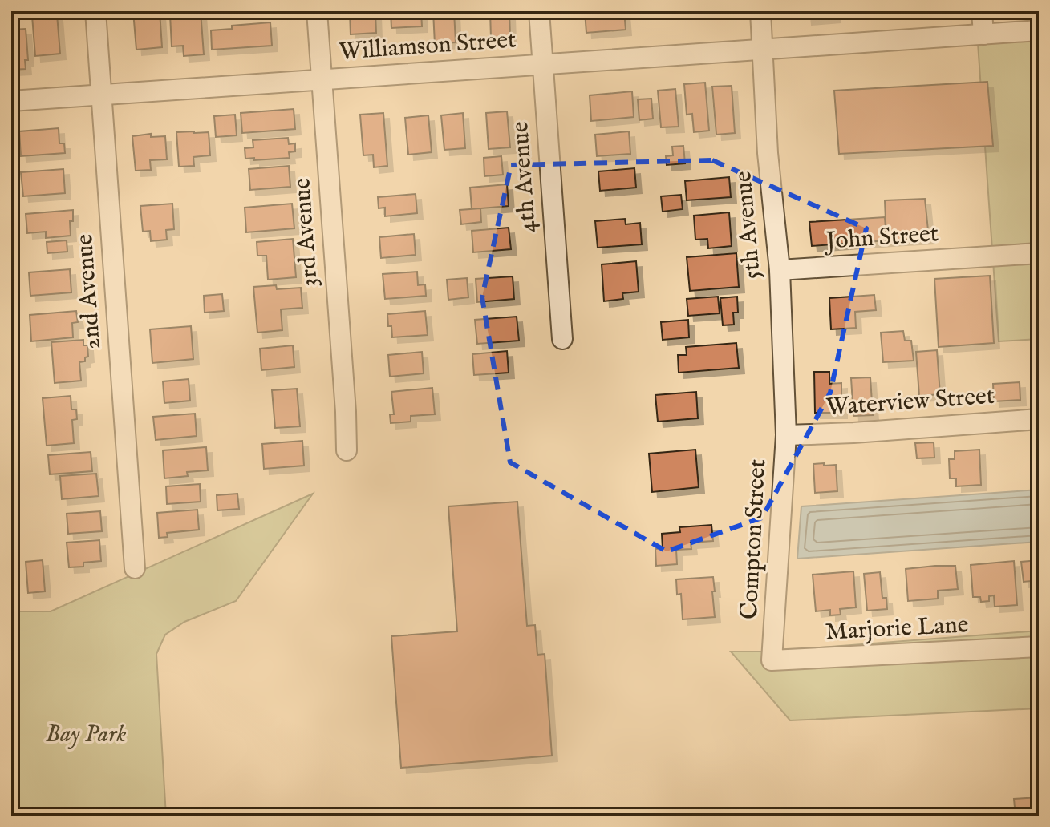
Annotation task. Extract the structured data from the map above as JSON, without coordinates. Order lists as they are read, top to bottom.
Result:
{
  "streets": {
    "street": [
      "Williamson Street",
      "4th Avenue",
      "5th Avenue",
      "3rd Avenue",
      "John Street",
      "2nd Avenue",
      "Waterview Street",
      "Compton Street",
      "Marjorie Lane"
    ]
  },
  "crossings": [
    ["Williamson Street", "4th Avenue"],
    ["Williamson Street", "5th Avenue"],
    ["Williamson Street", "3rd Avenue"],
    ["Williamson Street", "2nd Avenue"],
    ["5th Avenue", "John Street"],
    ["5th Avenue", "Waterview Street"],
    ["5th Avenue", "Compton Street"],
    ["Waterview Street", "Compton Street"],
    ["Compton Street", "Marjorie Lane"]
  ],
  "parks": ["Bay Park"]
}
